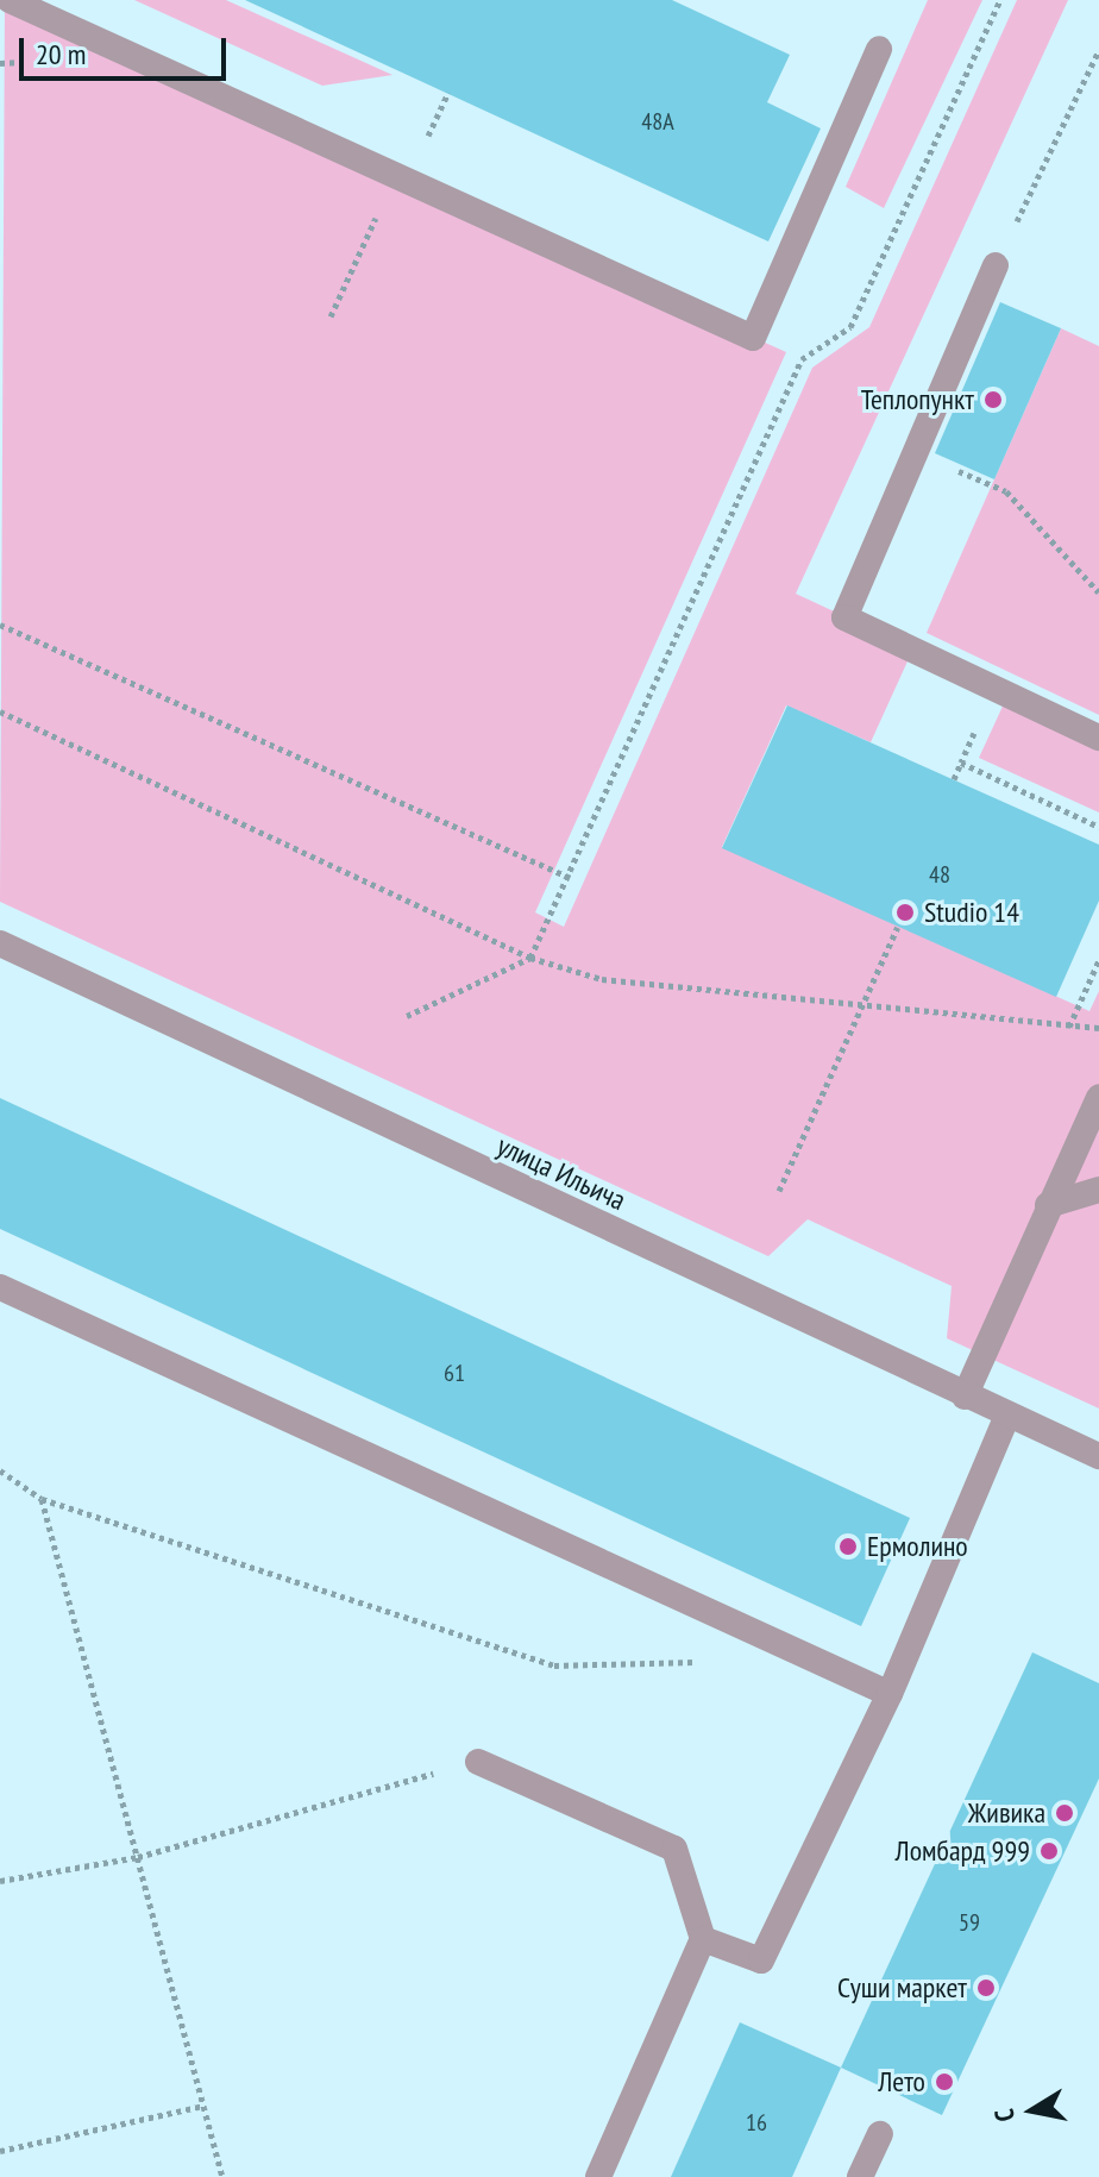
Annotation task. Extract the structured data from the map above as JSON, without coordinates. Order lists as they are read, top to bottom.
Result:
{
  "streets": {
    "street": ["улица Ильича"]
  },
  "places": [
    "Теплопункт",
    "Studio 14",
    "Ермолино",
    "Живика",
    "Ломбард 999",
    "Суши маркет",
    "Лето"
  ],
  "house_numbers": [
    "48А",
    "48",
    "61",
    "59",
    "16"
  ],
  "scale_bar": "20 m",
  "north": "left"
}
